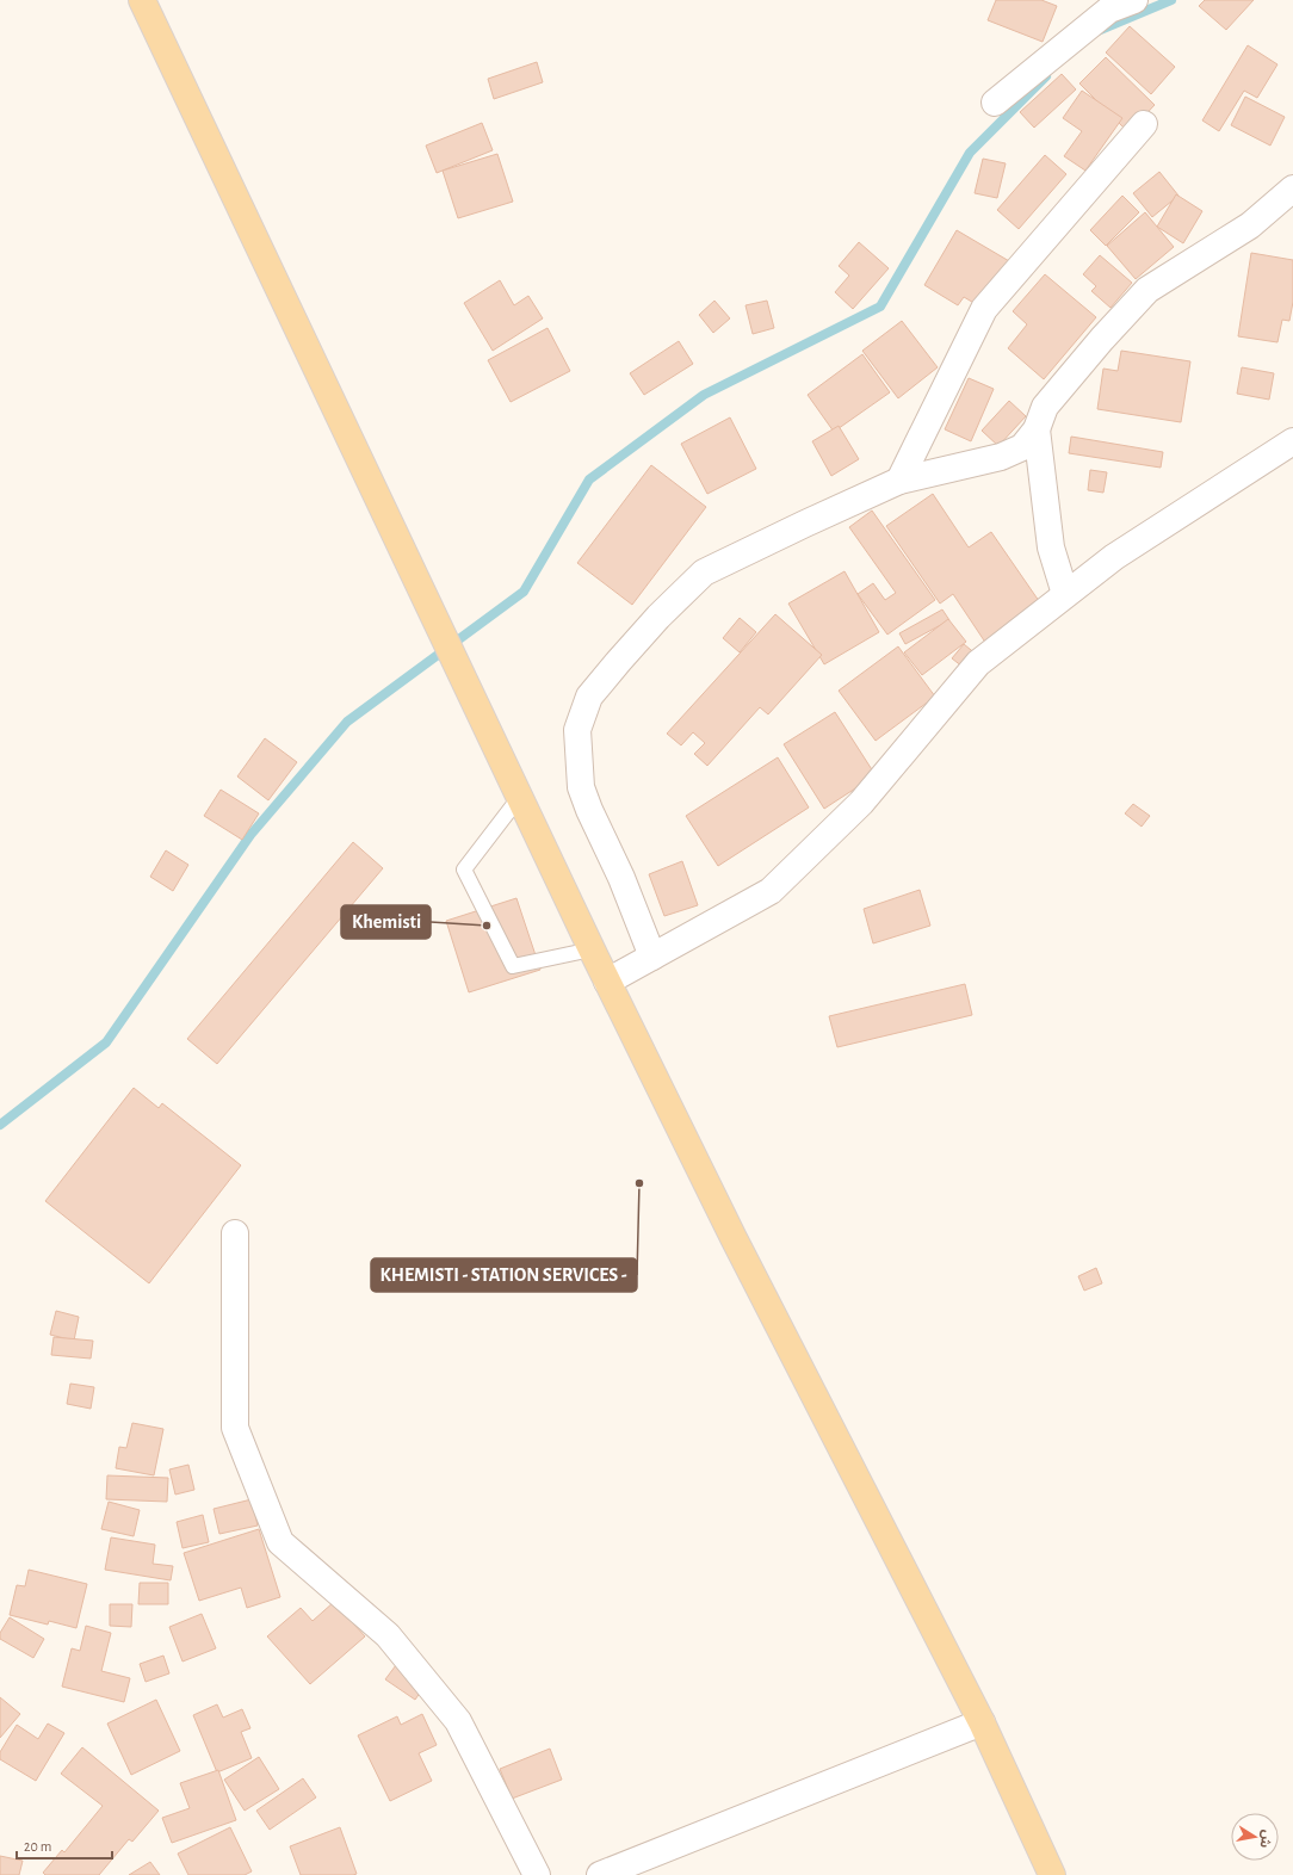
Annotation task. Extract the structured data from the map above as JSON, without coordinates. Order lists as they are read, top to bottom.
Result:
{
  "places": ["Khemisti", "KHEMISTI - STATION SERVICES -"],
  "scale_bar": "20 m",
  "north": "right"
}
